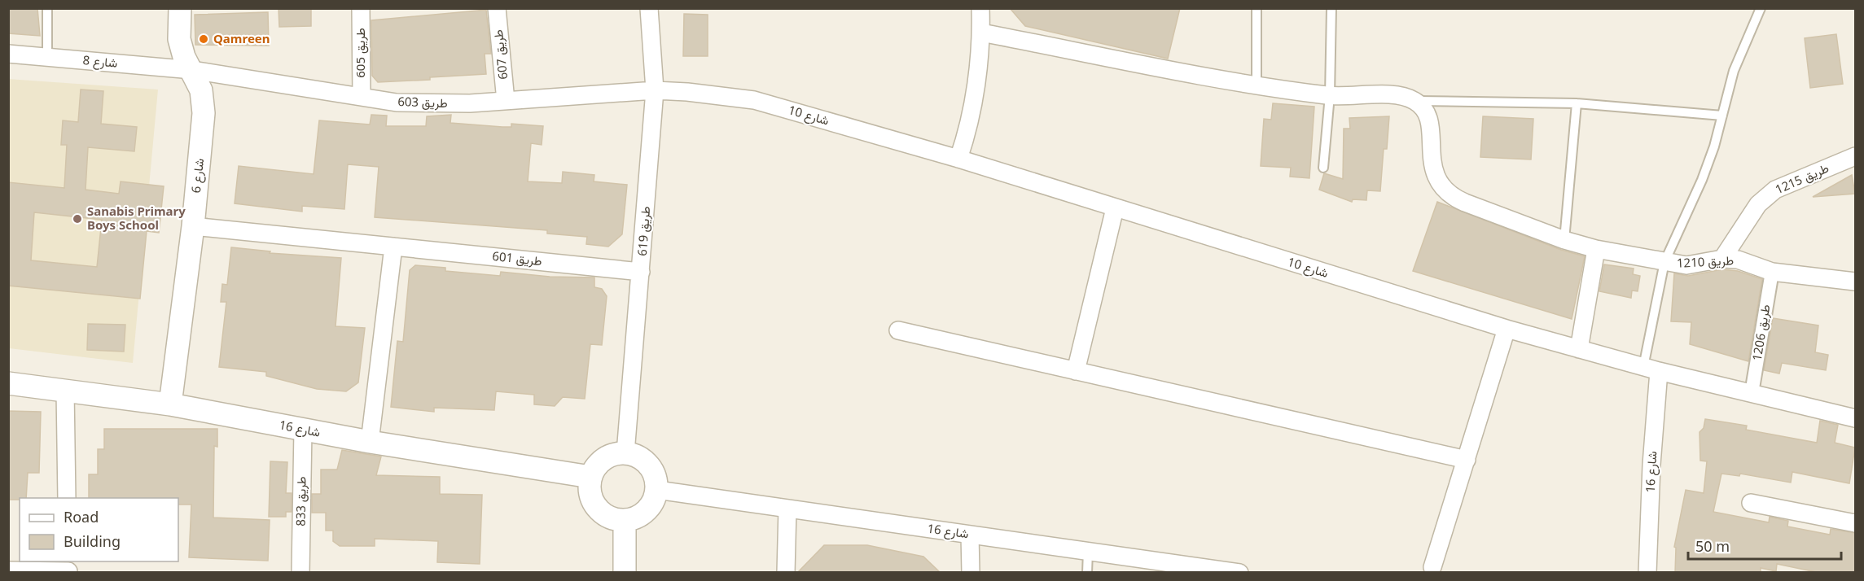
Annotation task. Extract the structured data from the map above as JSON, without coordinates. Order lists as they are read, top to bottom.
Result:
{
  "streets": {
    "street": [
      "طريق 605",
      "طريق 607",
      "شارع 8",
      "طريق 603",
      "شارع 10",
      "شارع 6",
      "طريق 1215",
      "طريق 619",
      "طريق 601",
      "طريق 1210",
      "طريق 1206",
      "شارع 16",
      "طريق 833"
    ]
  },
  "crossings": [
    ["طريق 605", "طريق 603"],
    ["طريق 607", "طريق 603"],
    ["شارع 8", "طريق 603"],
    ["شارع 8", "شارع 6"],
    ["طريق 603", "شارع 10"],
    ["طريق 603", "شارع 6"],
    ["طريق 603", "طريق 619"],
    ["شارع 10", "طريق 619"],
    ["شارع 10", "شارع 16"],
    ["شارع 6", "طريق 601"],
    ["شارع 6", "شارع 16"],
    ["طريق 1215", "طريق 1210"],
    ["طريق 619", "طريق 601"],
    ["طريق 619", "شارع 16"],
    ["طريق 1210", "طريق 1206"],
    ["شارع 16", "طريق 833"]
  ],
  "places": ["Qamreen", "Sanabis Primary Boys School"],
  "legend": ["Road", "Building"],
  "scale_bar": "50 m"
}
